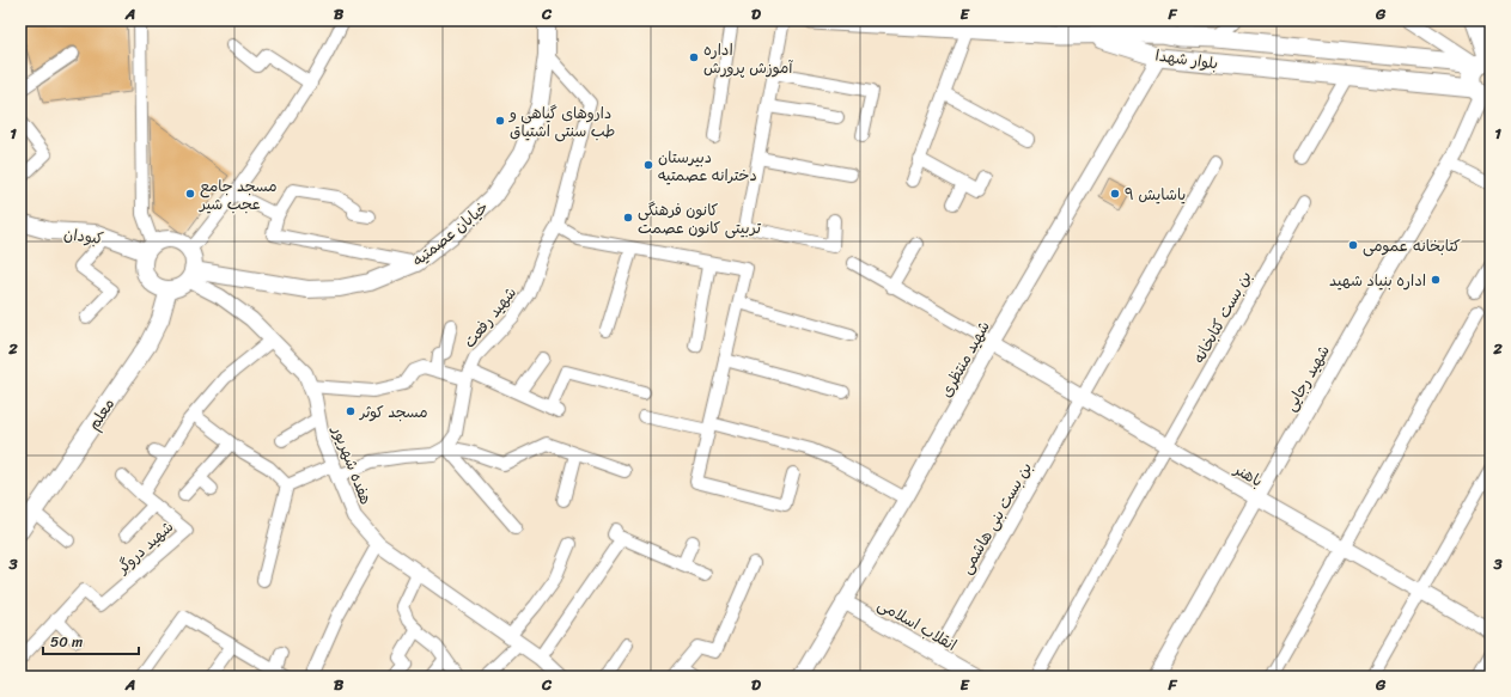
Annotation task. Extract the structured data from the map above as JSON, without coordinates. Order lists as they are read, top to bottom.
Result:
{
  "streets": {
    "main road": [
      "بلوار شهدا",
      "خیابان عصمتیه",
      "کبودان",
      "معلم"
    ],
    "street": [
      "شهید رفعت",
      "بن بست کتابخانه",
      "شهید منتظری",
      "شهید رجایی",
      "هفده شهریور",
      "باهنر",
      "بن بست بنی هاشمی",
      "شهید دروگر",
      "انقلاب اسلامی"
    ]
  },
  "crossings": [
    ["بلوار شهدا", "شهید منتظری"],
    ["بلوار شهدا", "شهید رجایی"],
    ["خیابان عصمتیه", "کبودان"],
    ["خیابان عصمتیه", "شهید رفعت"],
    ["خیابان عصمتیه", "معلم"],
    ["خیابان عصمتیه", "هفده شهریور"],
    ["کبودان", "معلم"],
    ["کبودان", "هفده شهریور"],
    ["بن بست کتابخانه", "باهنر"],
    ["شهید منتظری", "باهنر"],
    ["شهید منتظری", "انقلاب اسلامی"],
    ["شهید رجایی", "باهنر"],
    ["معلم", "هفده شهریور"],
    ["باهنر", "بن بست بنی هاشمی"],
    ["بن بست بنی هاشمی", "انقلاب اسلامی"]
  ],
  "places": [
    "اداره آموزش پرورش",
    "داروهای گیاهی و طب سنتی اشتیاق",
    "دبیرستان دخترانه عصمتیه",
    "مسجد جامع عجب شیر",
    "یاشایش ۹",
    "کانون فرهنگی تربیتی کانون عصمت",
    "کتابخانه عمومی",
    "اداره بنیاد شهید",
    "مسجد کوثر"
  ],
  "scale_bar": "50 m",
  "grid": {
    "columns": [
      "A",
      "B",
      "C",
      "D",
      "E",
      "F",
      "G"
    ],
    "rows": ["1", "2", "3"]
  }
}
